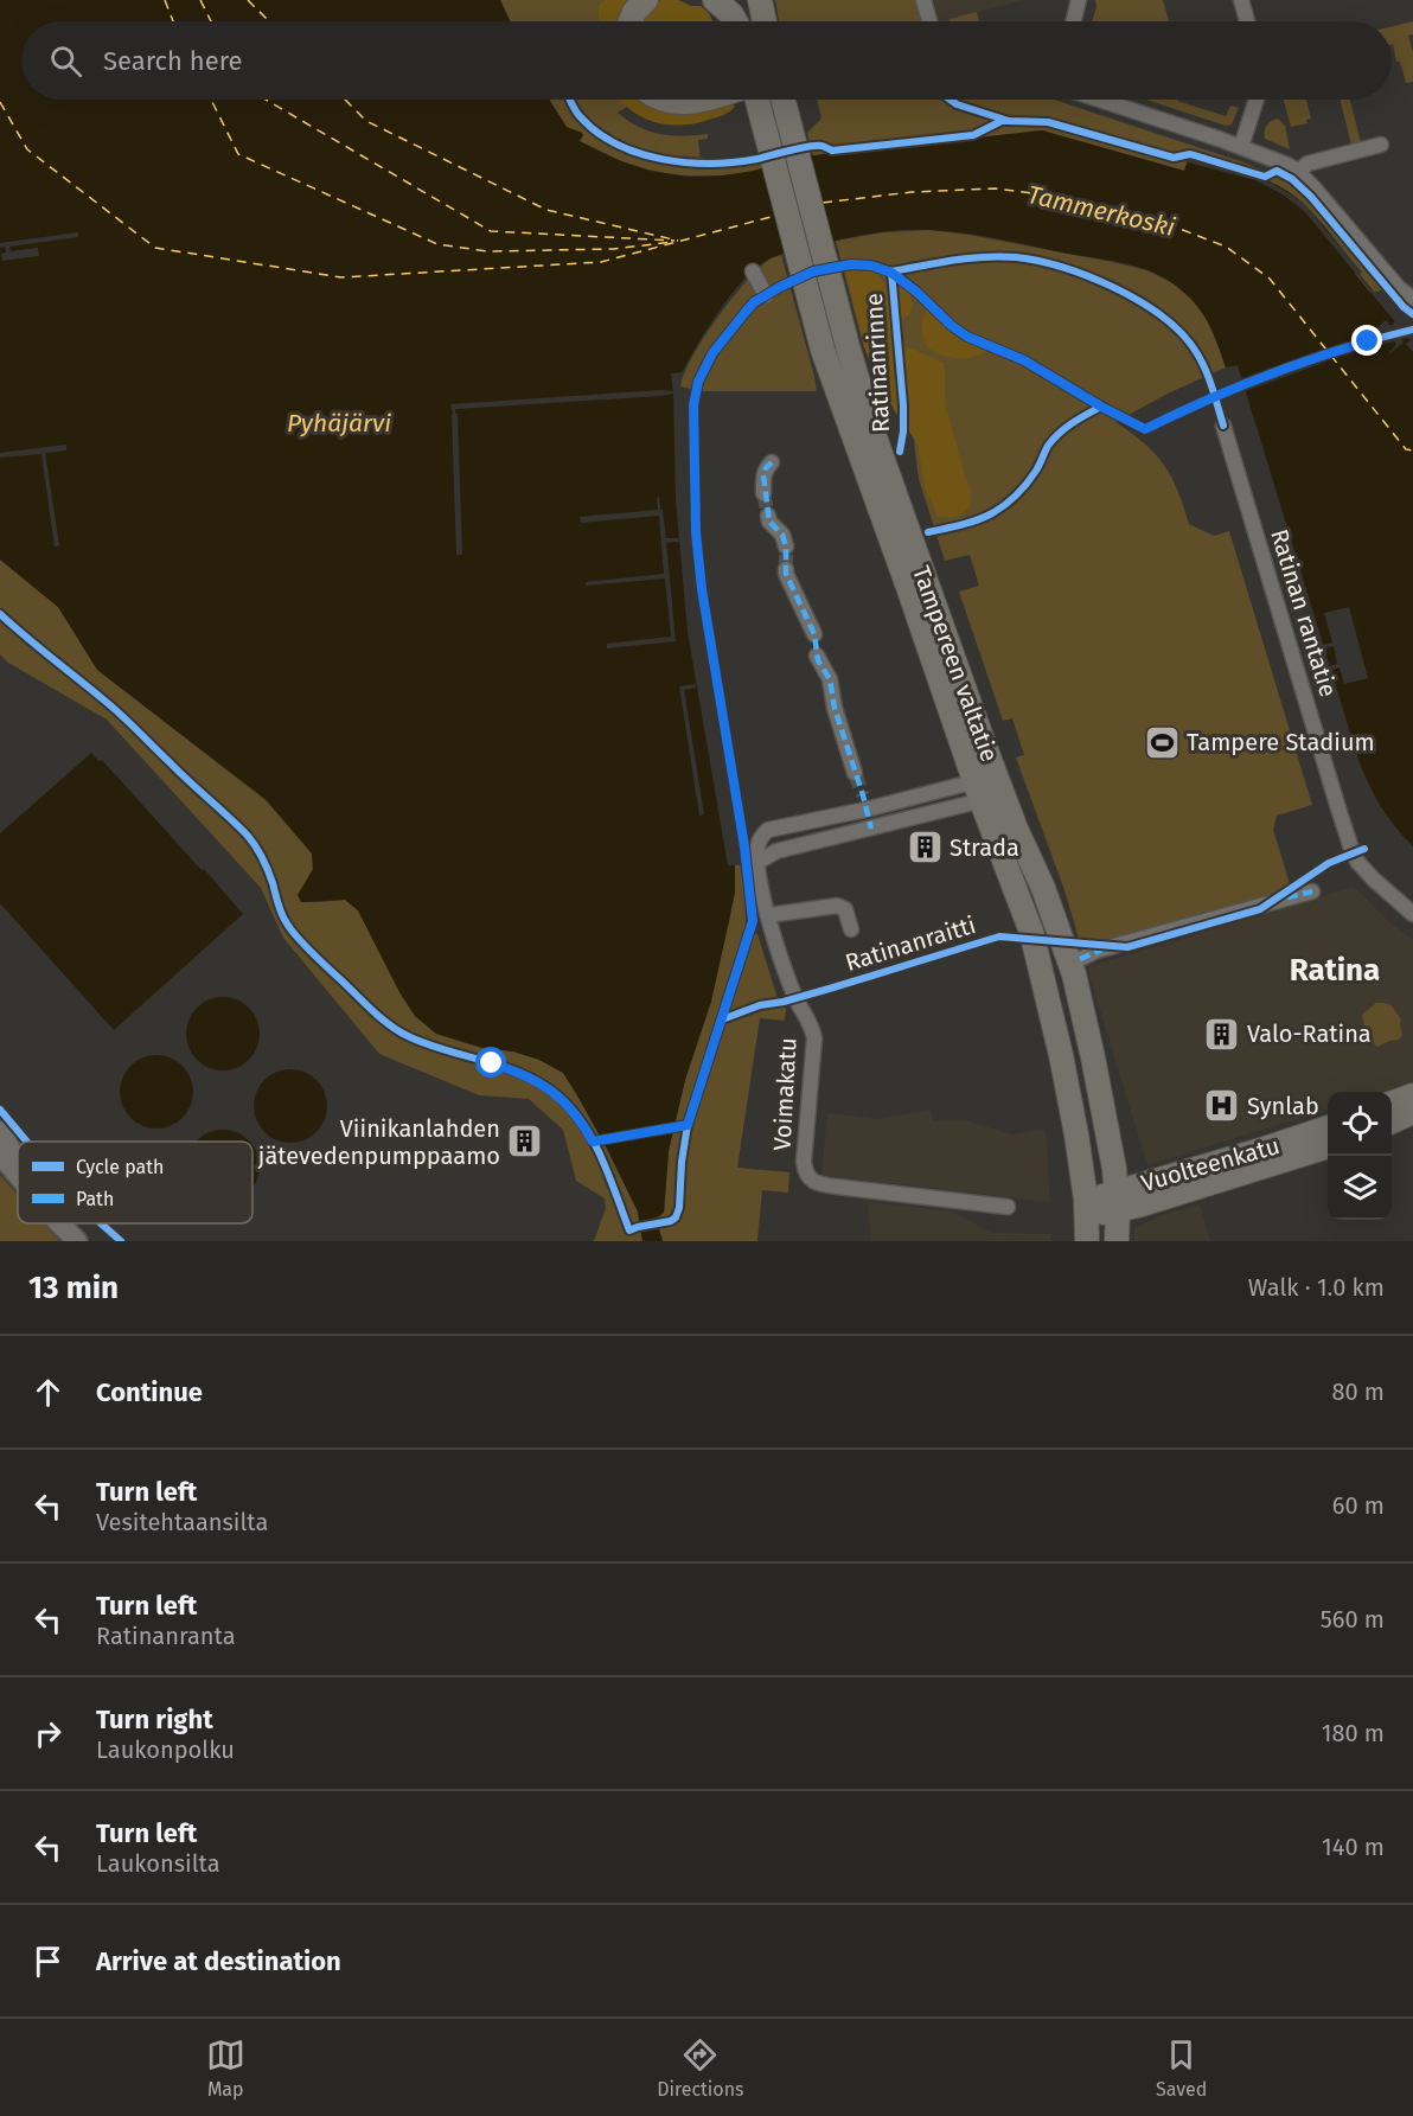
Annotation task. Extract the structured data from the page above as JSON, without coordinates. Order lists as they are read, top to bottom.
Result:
{
  "streets": {
    "main road": ["Tampereen valtatie", "Vuolteenkatu"],
    "street": ["Ratinan rantatie", "Voimakatu"],
    "cycle path": ["Ratinanrinne", "Ratinanraitti"]
  },
  "crossings": [
    ["Tampereen valtatie", "Vuolteenkatu"]
  ],
  "districts": ["Ratina"],
  "water": ["Tammerkoski", "Pyhäjärvi"],
  "places": {
    "sports": ["Tampere Stadium"],
    "building": ["Strada", "Valo-Ratina", "Viinikanlahden jätevedenpumppaamo"],
    "hospital": ["Synlab"]
  },
  "legend": ["Cycle path", "Path"],
  "page": {
    "search": "Search here",
    "heading": ["13 min", "Walk · 1.0 km"],
    "list": [
      ["Continue", "80 m"],
      ["Turn left", "Vesitehtaansilta", "60 m"],
      ["Turn left", "Ratinanranta", "560 m"],
      ["Turn right", "Laukonpolku", "180 m"],
      ["Turn left", "Laukonsilta", "140 m"],
      "Arrive at destination"
    ],
    "nav": ["Map", "Directions", "Saved"]
  }
}
